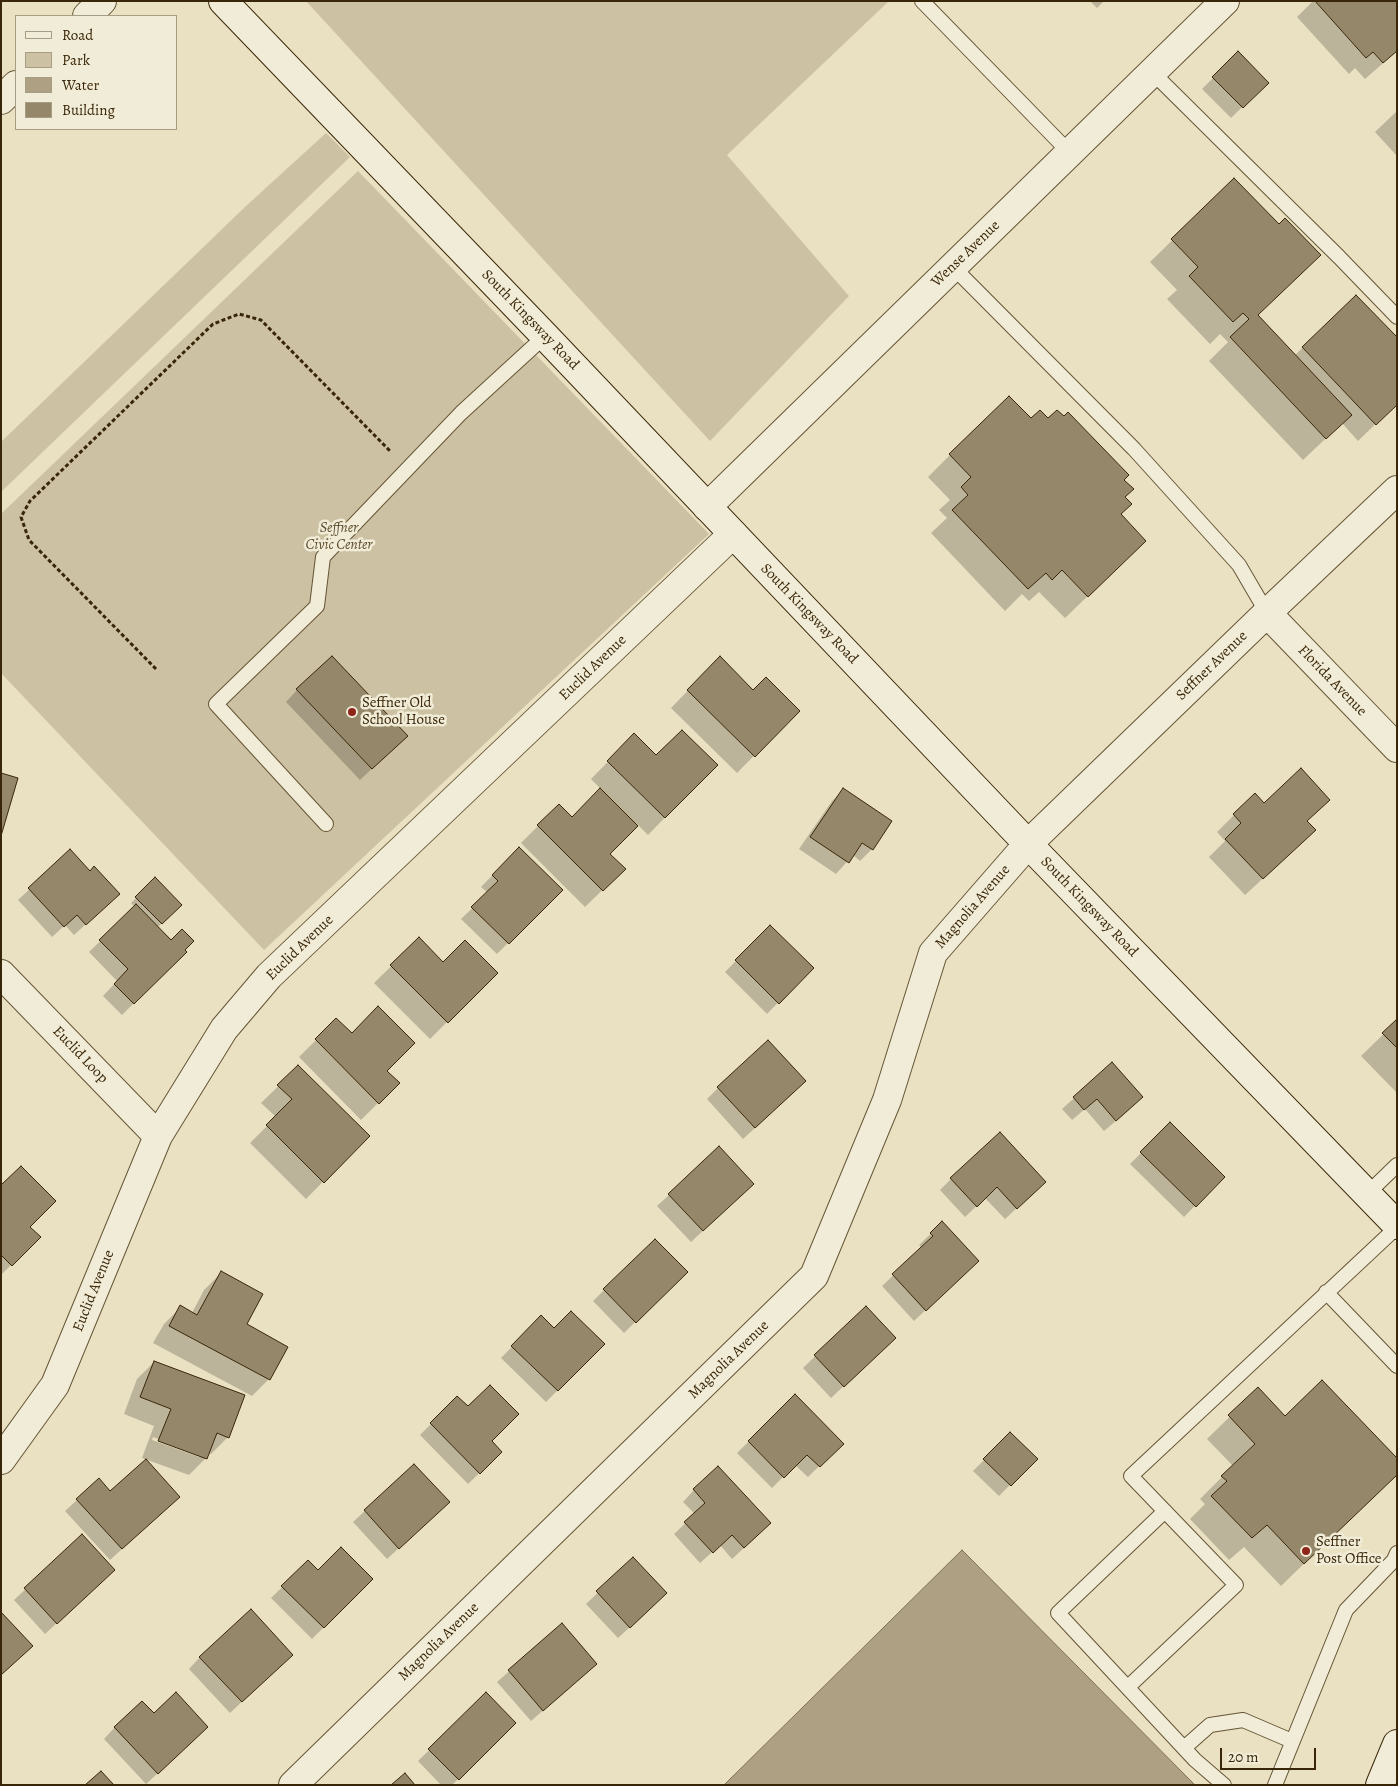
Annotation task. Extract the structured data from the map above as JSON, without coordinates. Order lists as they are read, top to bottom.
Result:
{
  "streets": {
    "street": [
      "Wense Avenue",
      "South Kingsway Road",
      "Seffner Avenue",
      "Euclid Avenue",
      "Florida Avenue",
      "Magnolia Avenue",
      "Euclid Loop"
    ]
  },
  "crossings": [
    ["Wense Avenue", "South Kingsway Road"],
    ["South Kingsway Road", "Seffner Avenue"],
    ["South Kingsway Road", "Euclid Avenue"],
    ["South Kingsway Road", "Magnolia Avenue"],
    ["Seffner Avenue", "Florida Avenue"],
    ["Seffner Avenue", "Magnolia Avenue"],
    ["Euclid Avenue", "Euclid Loop"]
  ],
  "parks": ["Seffner Civic Center"],
  "places": ["Seffner Old School House", "Seffner Post Office"],
  "legend": [
    "Road",
    "Park",
    "Water",
    "Building"
  ],
  "scale_bar": "20 m"
}
